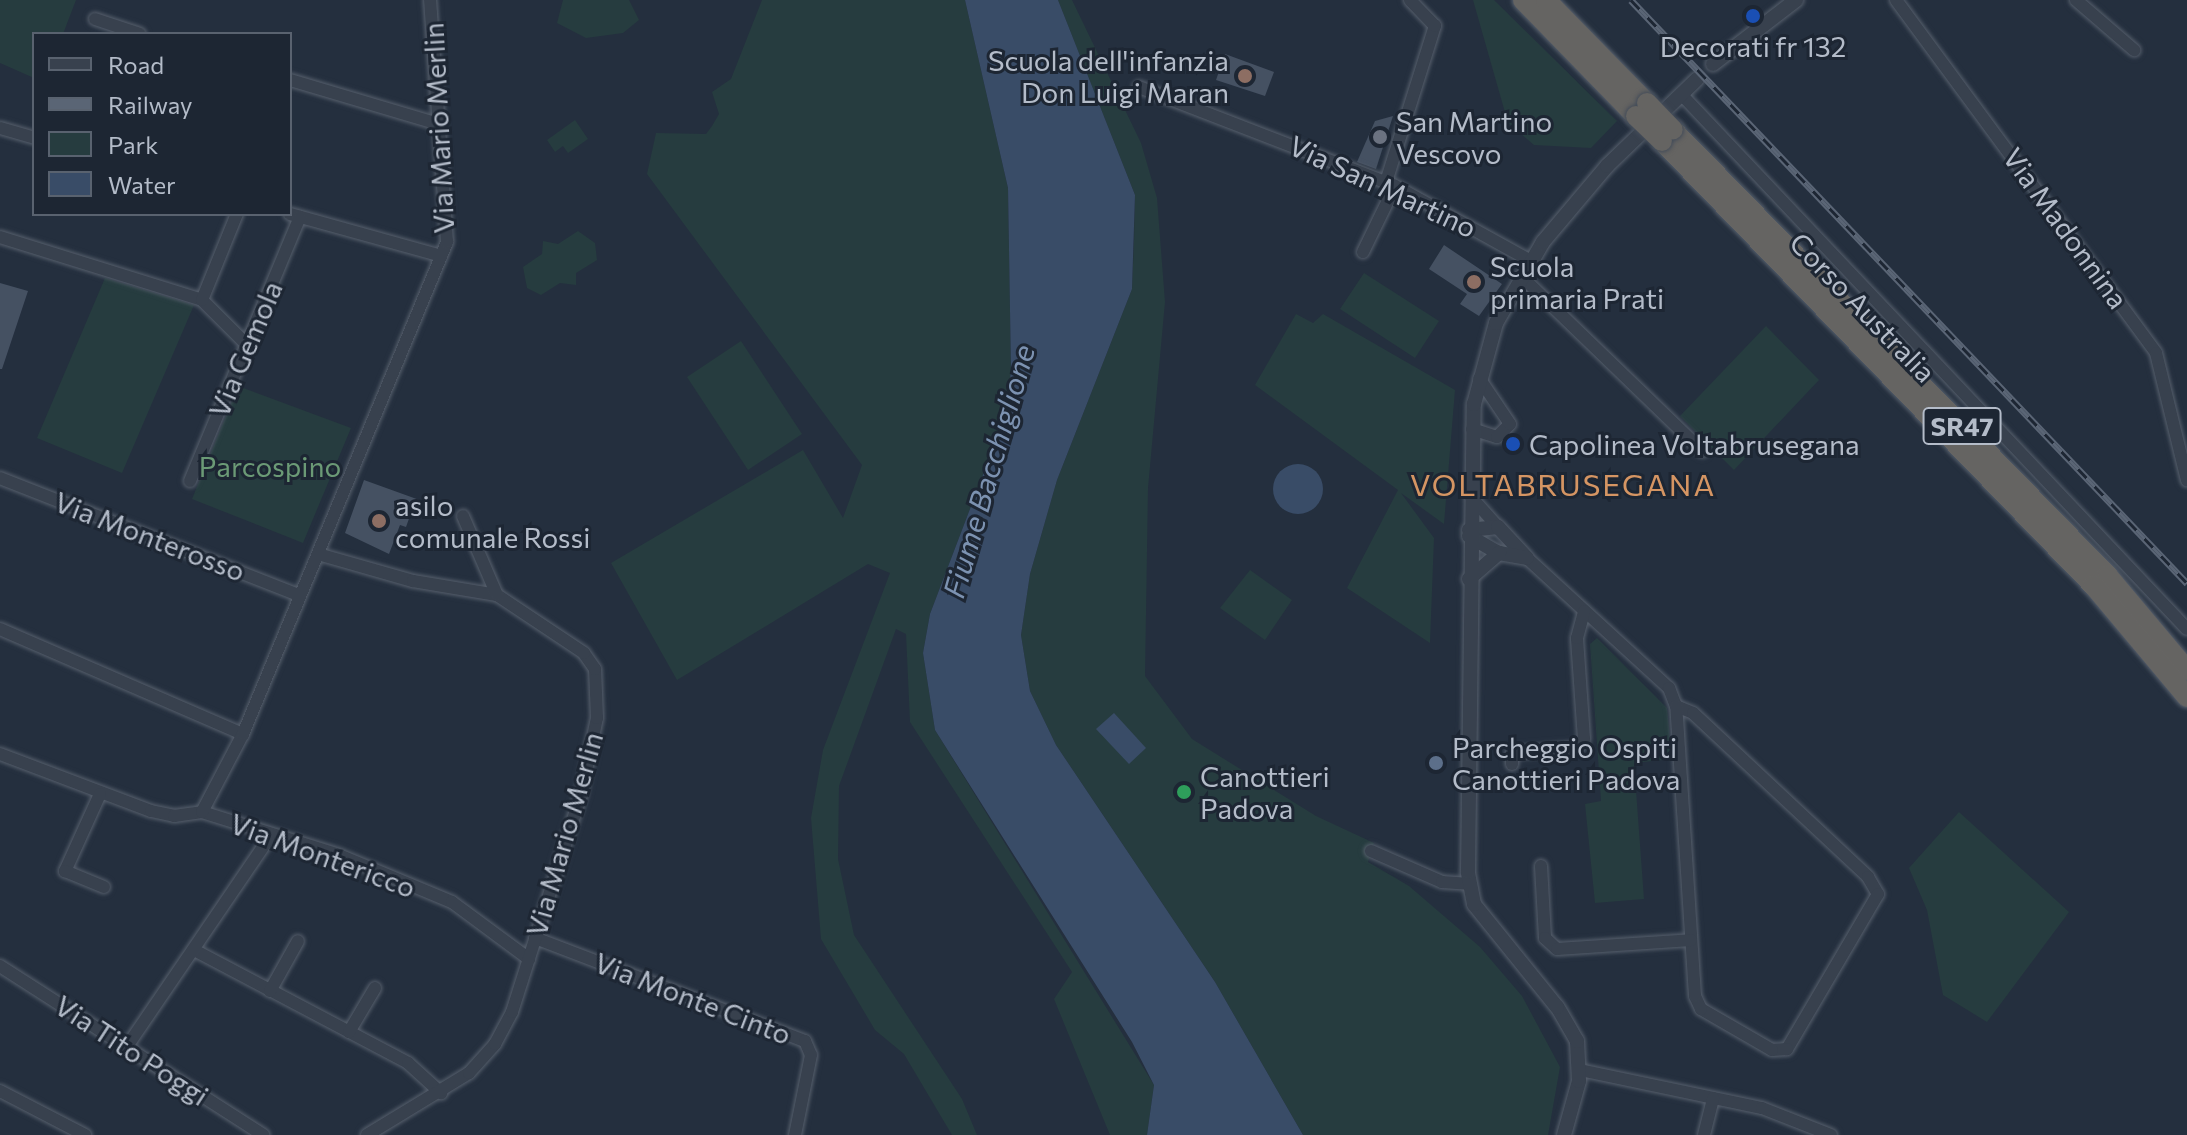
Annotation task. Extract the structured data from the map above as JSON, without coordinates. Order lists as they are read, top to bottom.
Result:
{
  "streets": {
    "highway": ["Corso Australia", "SR47"],
    "street": [
      "Via Mario Merlin",
      "Via San Martino",
      "Via Madonnina",
      "Via Gemola",
      "Via Monterosso",
      "Via Montericco",
      "Via Monte Cinto",
      "Via Tito Poggi"
    ]
  },
  "crossings": [
    ["Via Mario Merlin", "Via Monterosso"],
    ["Via Mario Merlin", "Via Montericco"],
    ["Via Mario Merlin", "Via Monte Cinto"]
  ],
  "districts": ["VOLTABRUSEGANA"],
  "water": ["Fiume Bacchiglione"],
  "parks": ["Parcospino"],
  "places": [
    "Decorati fr 132",
    "Scuola dell'infanzia Don Luigi Maran",
    "San Martino Vescovo",
    "Scuola primaria Prati",
    "Capolinea Voltabrusegana",
    "asilo comunale Rossi",
    "Parcheggio Ospiti Canottieri Padova",
    "Canottieri Padova"
  ],
  "legend": [
    "Road",
    "Railway",
    "Park",
    "Water"
  ]
}
